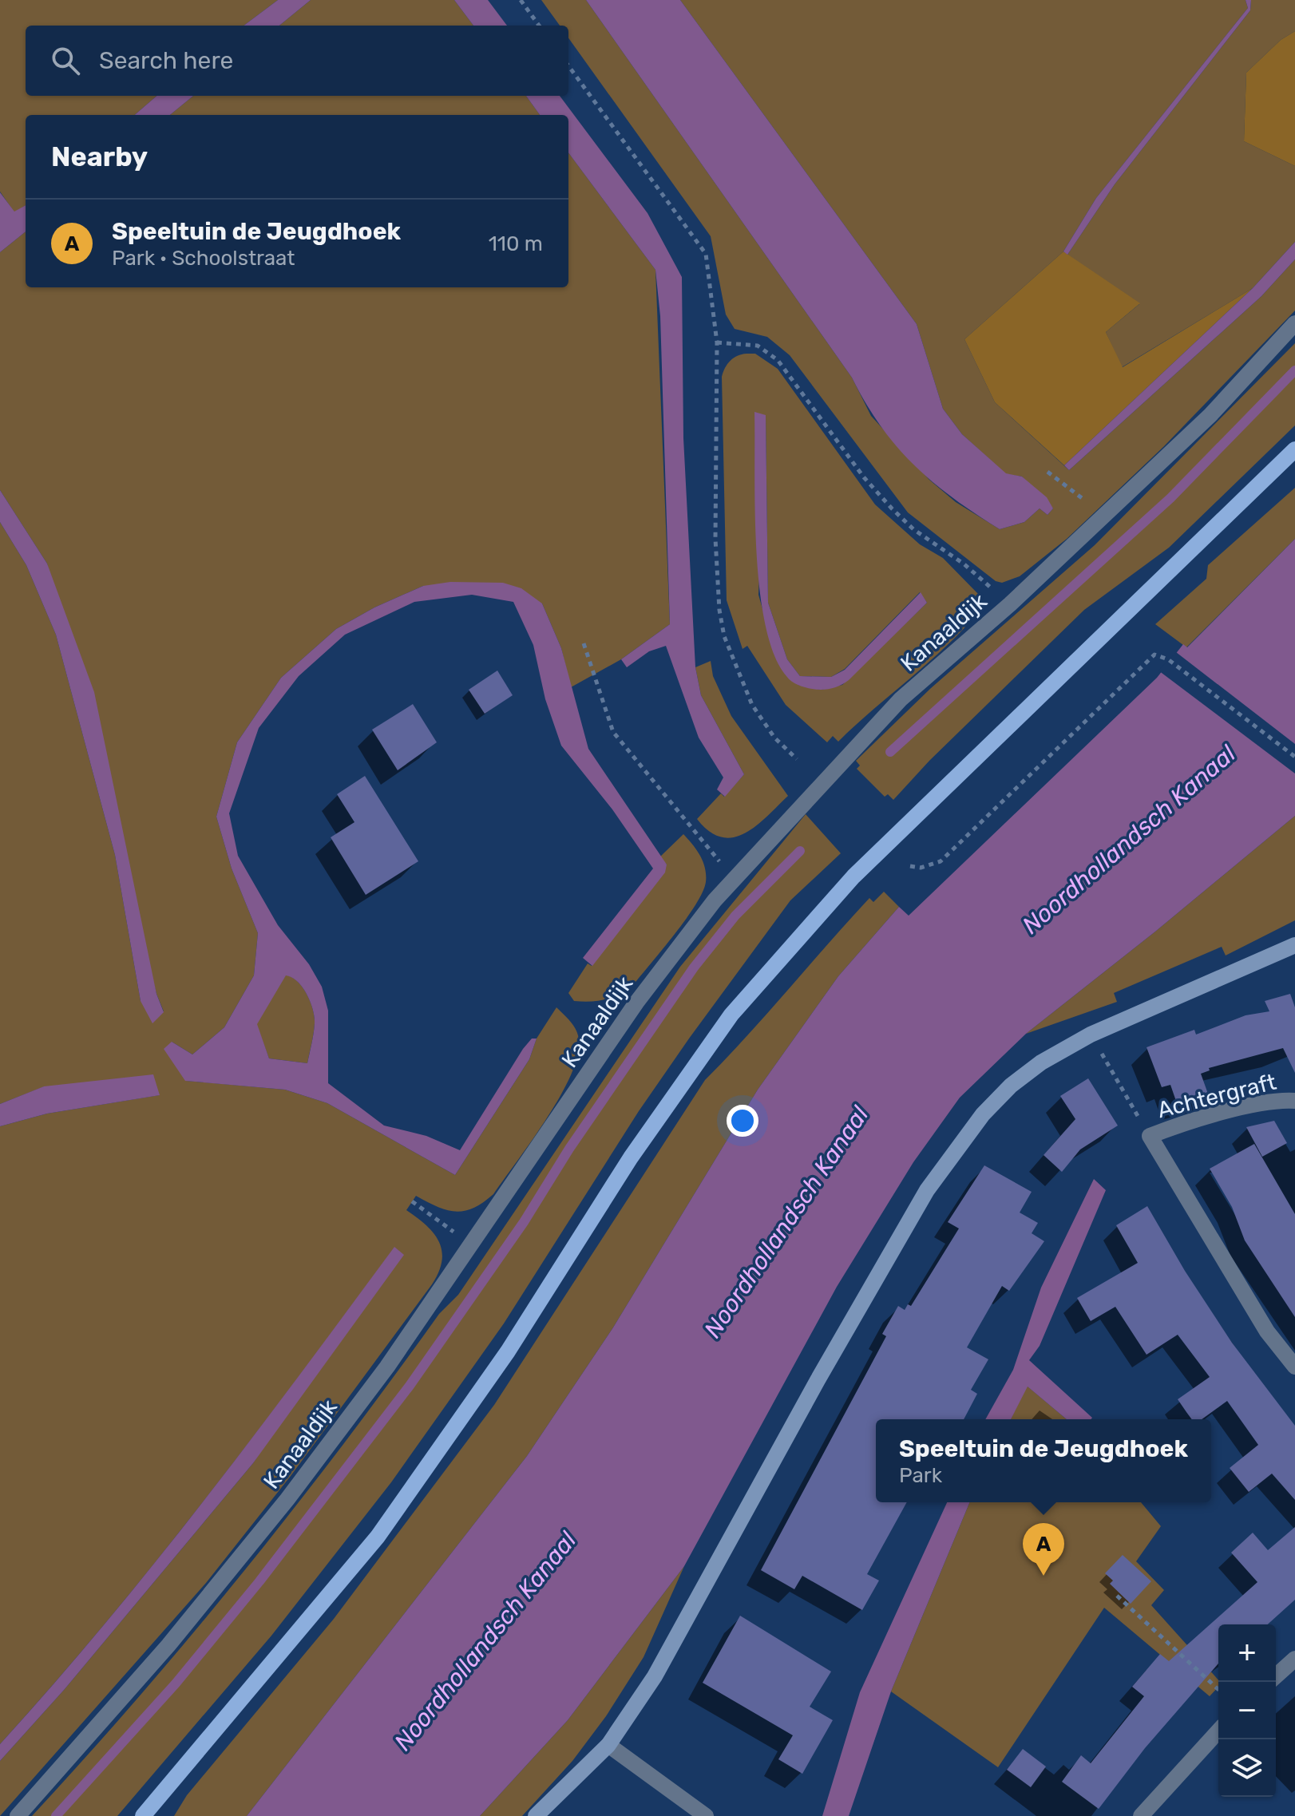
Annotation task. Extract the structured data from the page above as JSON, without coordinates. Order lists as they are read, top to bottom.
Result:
{
  "streets": {
    "street": ["Kanaaldijk", "Achtergraft"]
  },
  "water": ["Noordhollandsch Kanaal"],
  "page": {
    "search": "Search here",
    "heading": "Nearby",
    "list": [
      {
        "mark": "A",
        "name": "Speeltuin de Jeugdhoek",
        "note": "Park · Schoolstraat",
        "value": "110 m"
      }
    ],
    "popup": ["Speeltuin de Jeugdhoek", "Park"],
    "pins": "A",
    "map_buttons": ["+", "−"]
  }
}
